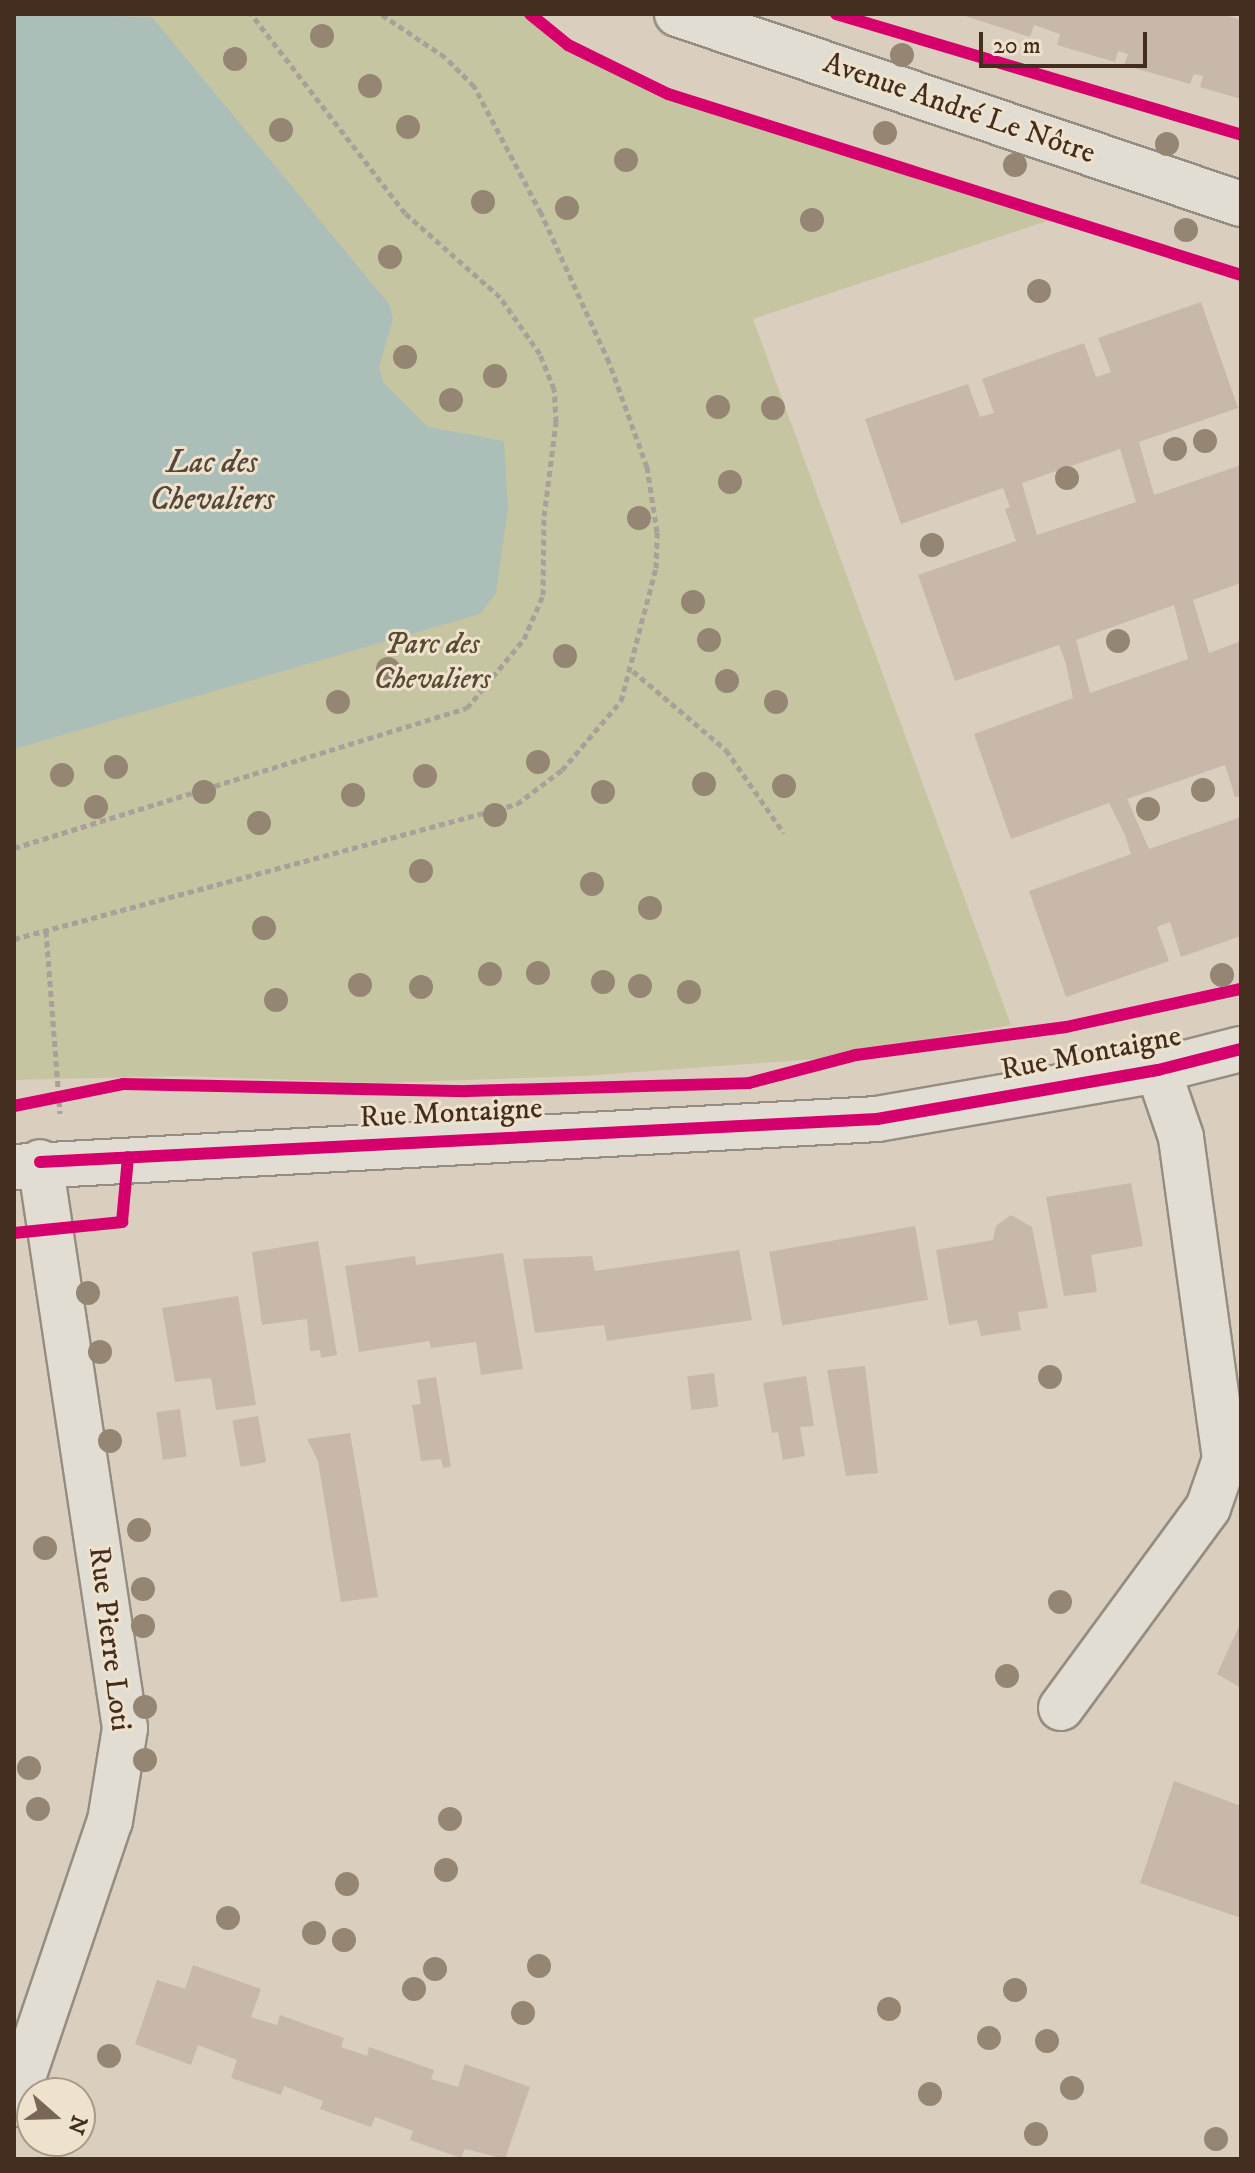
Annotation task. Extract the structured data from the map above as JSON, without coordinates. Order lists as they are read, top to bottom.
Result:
{
  "streets": {
    "street": ["Avenue André Le Nôtre", "Rue Montaigne", "Rue Pierre Loti"]
  },
  "crossings": [
    ["Rue Montaigne", "Rue Pierre Loti"]
  ],
  "water": ["Lac des Chevaliers"],
  "parks": ["Parc des Chevaliers"],
  "scale_bar": "20 m",
  "north": "right"
}
